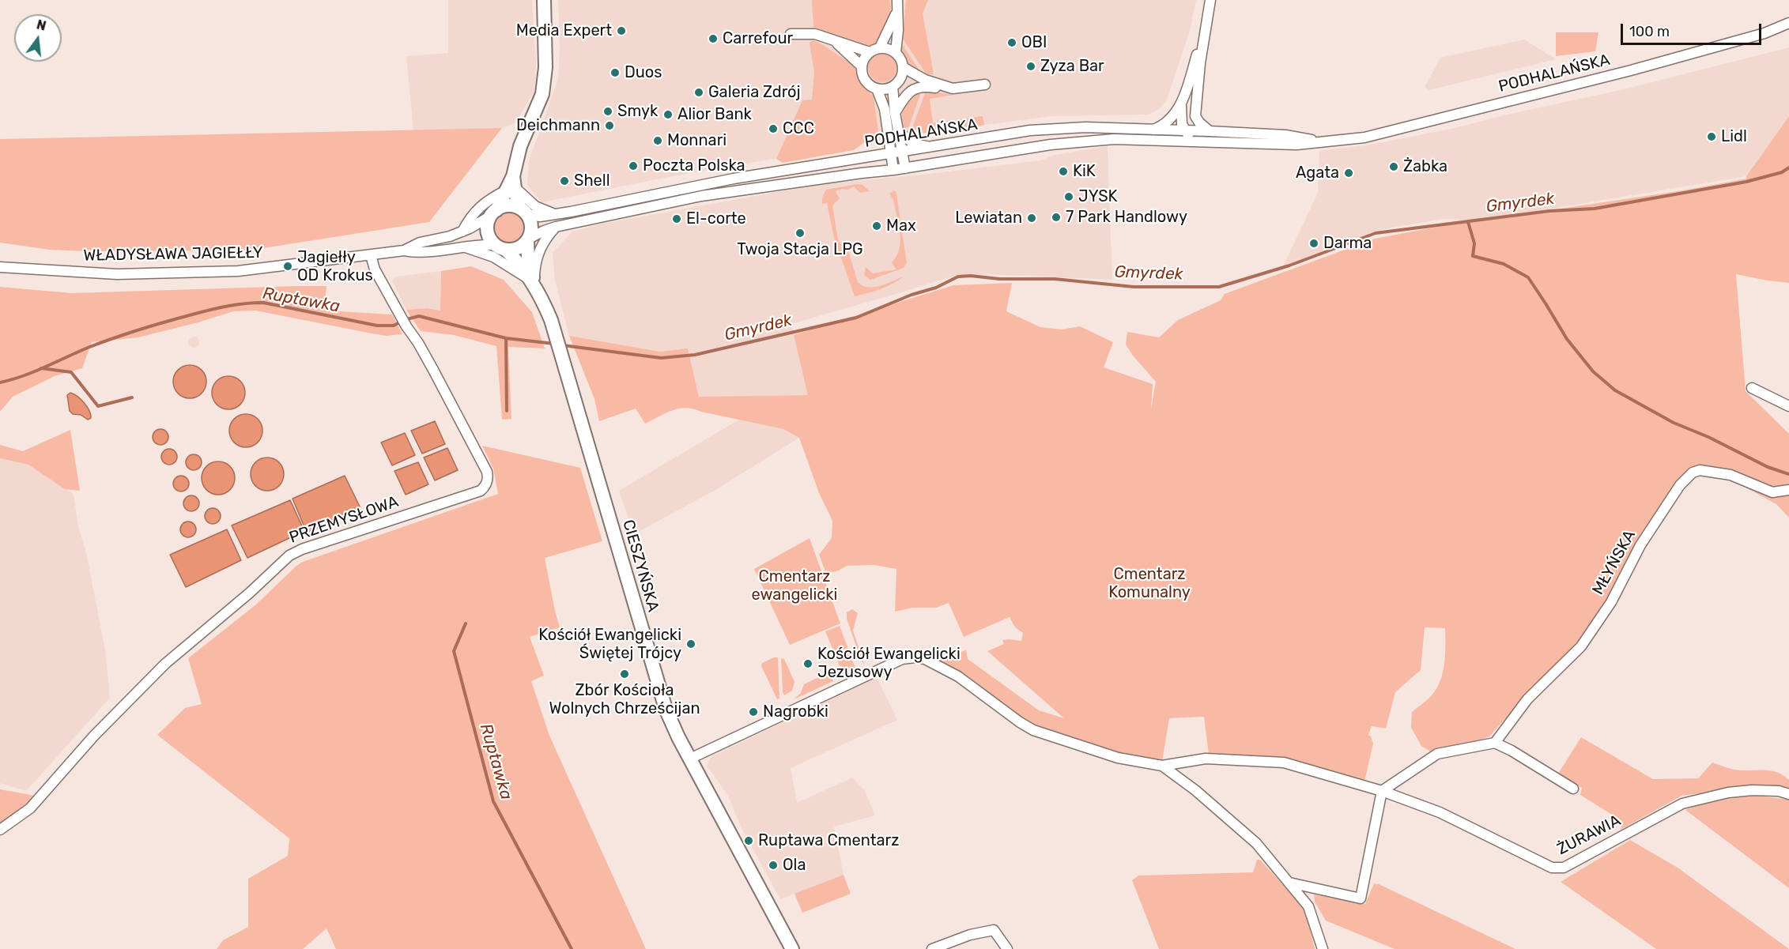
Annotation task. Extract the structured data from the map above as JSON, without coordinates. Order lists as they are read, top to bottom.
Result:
{
  "streets": {
    "main road": ["CIESZYŃSKA"],
    "street": [
      "PODHALAŃSKA",
      "WŁADYSŁAWA JAGIEŁŁY",
      "PRZEMYSŁOWA",
      "MŁYŃSKA",
      "ŻURAWIA"
    ]
  },
  "crossings": [
    ["PODHALAŃSKA", "WŁADYSŁAWA JAGIEŁŁY"],
    ["PODHALAŃSKA", "CIESZYŃSKA"],
    ["WŁADYSŁAWA JAGIEŁŁY", "PRZEMYSŁOWA"],
    ["WŁADYSŁAWA JAGIEŁŁY", "CIESZYŃSKA"]
  ],
  "water": ["Gmyrdek", "Ruptawka"],
  "parks": ["Cmentarz Komunalny", "Cmentarz ewangelicki"],
  "places": [
    "Media Expert",
    "Carrefour",
    "OBI",
    "Zyza Bar",
    "Duos",
    "Galeria Zdrój",
    "Smyk",
    "Alior Bank",
    "Deichmann",
    "CCC",
    "Lidl",
    "Monnari",
    "Poczta Polska",
    "Żabka",
    "KiK",
    "Agata",
    "Shell",
    "JYSK",
    "7 Park Handlowy",
    "Lewiatan",
    "El-corte",
    "Max",
    "Twoja Stacja LPG",
    "Darma",
    "Jagiełły OD Krokus",
    "Kościół Ewangelicki Świętej Trójcy",
    "Kościół Ewangelicki Jezusowy",
    "Zbór Kościoła Wolnych Chrześcijan",
    "Nagrobki",
    "Ruptawa Cmentarz",
    "Ola"
  ],
  "scale_bar": "100 m",
  "north": "top"
}
